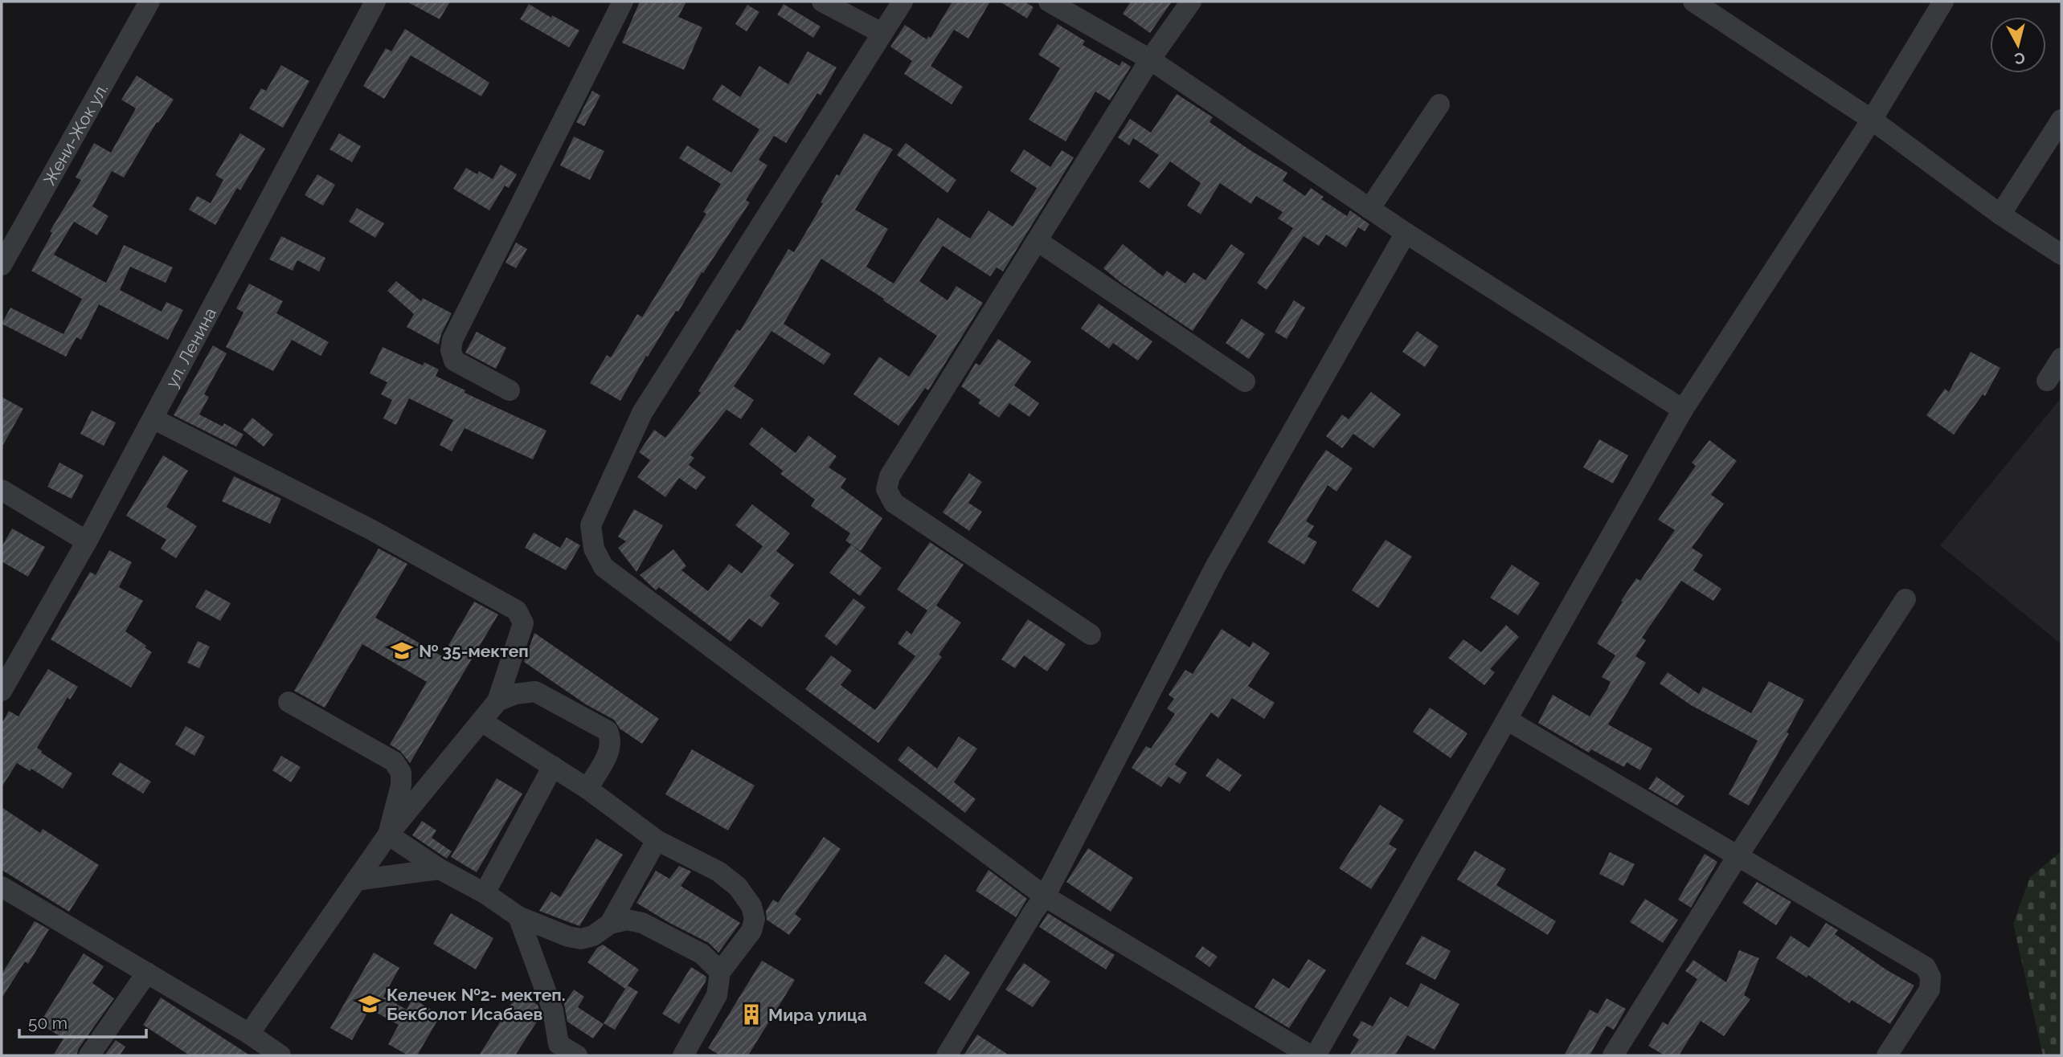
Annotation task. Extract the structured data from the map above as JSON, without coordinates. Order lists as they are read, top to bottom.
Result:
{
  "streets": {
    "street": ["Жени-Жок ул.", "ул. Ленина"]
  },
  "places": {
    "school or university": ["№ 35-мектеп", "Келечек №2- мектеп. Бекболот Исабаев"],
    "building": ["Мира улица"]
  },
  "scale_bar": "50 m",
  "north": "bottom"
}
